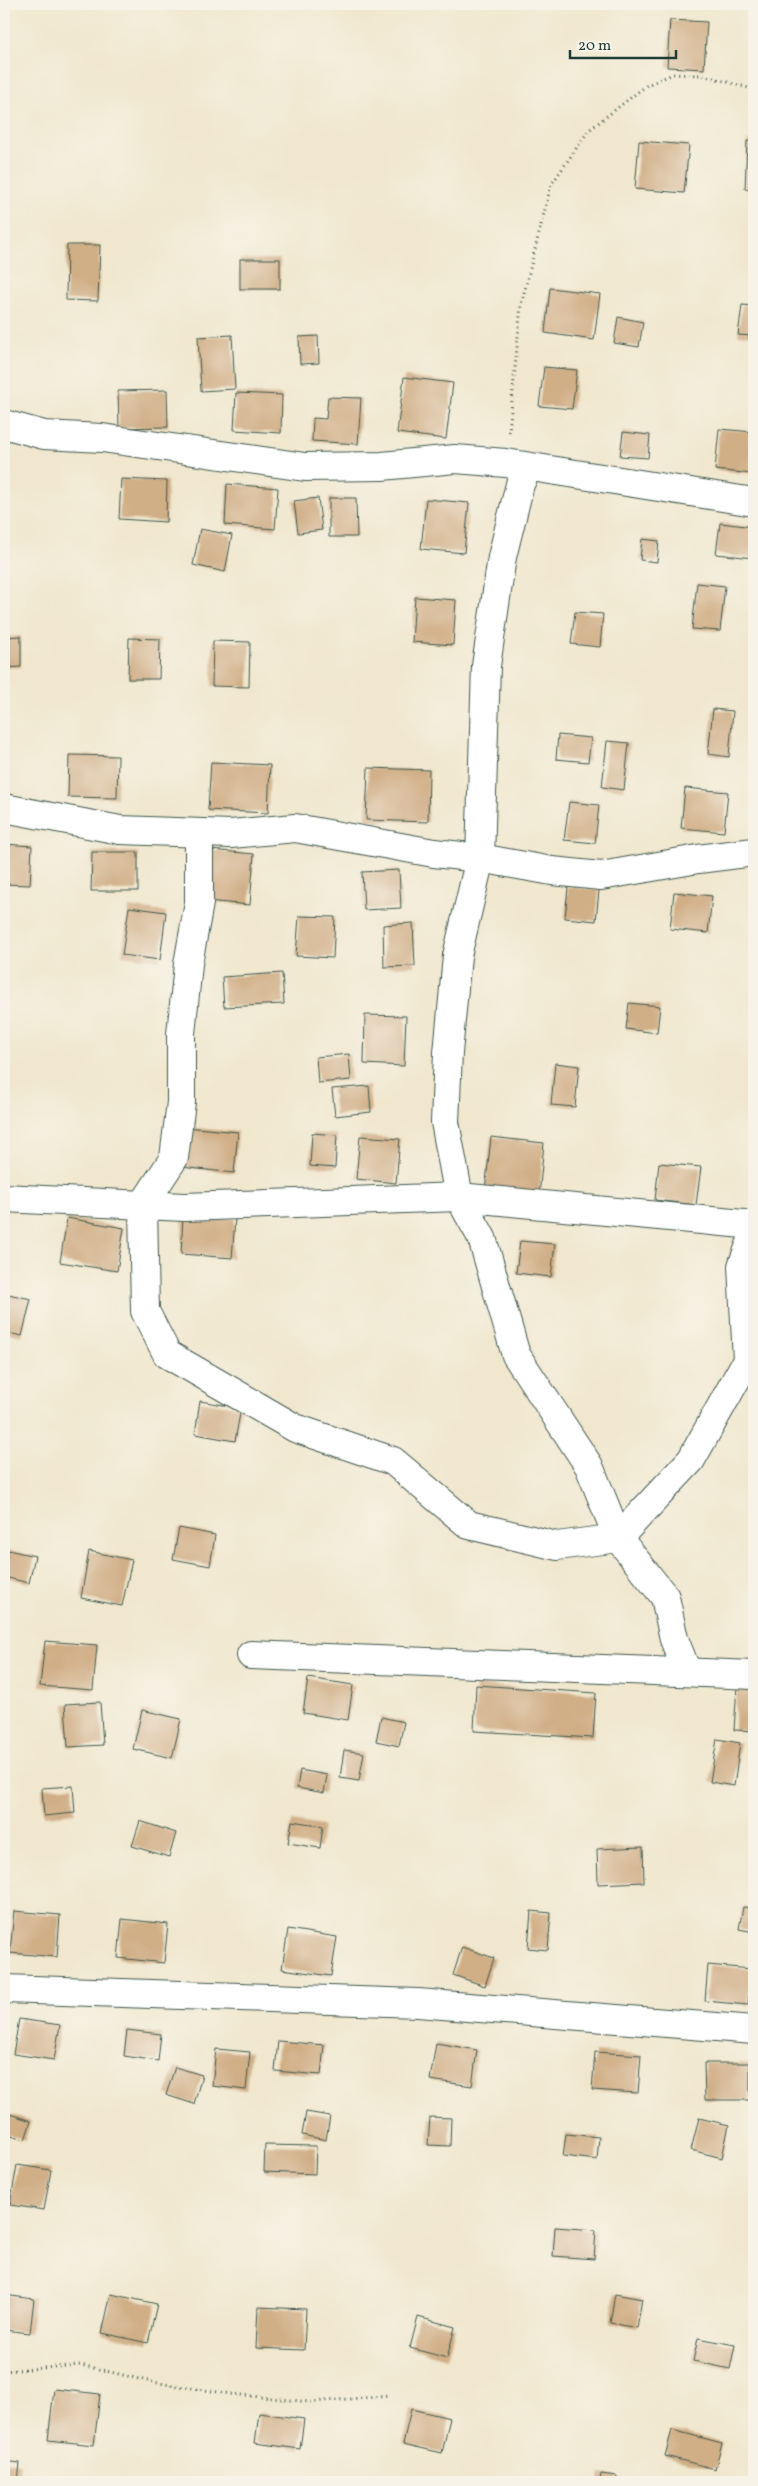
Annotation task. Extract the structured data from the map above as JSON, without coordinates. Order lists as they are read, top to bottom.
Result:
{
  "scale_bar": "20 m"
}
